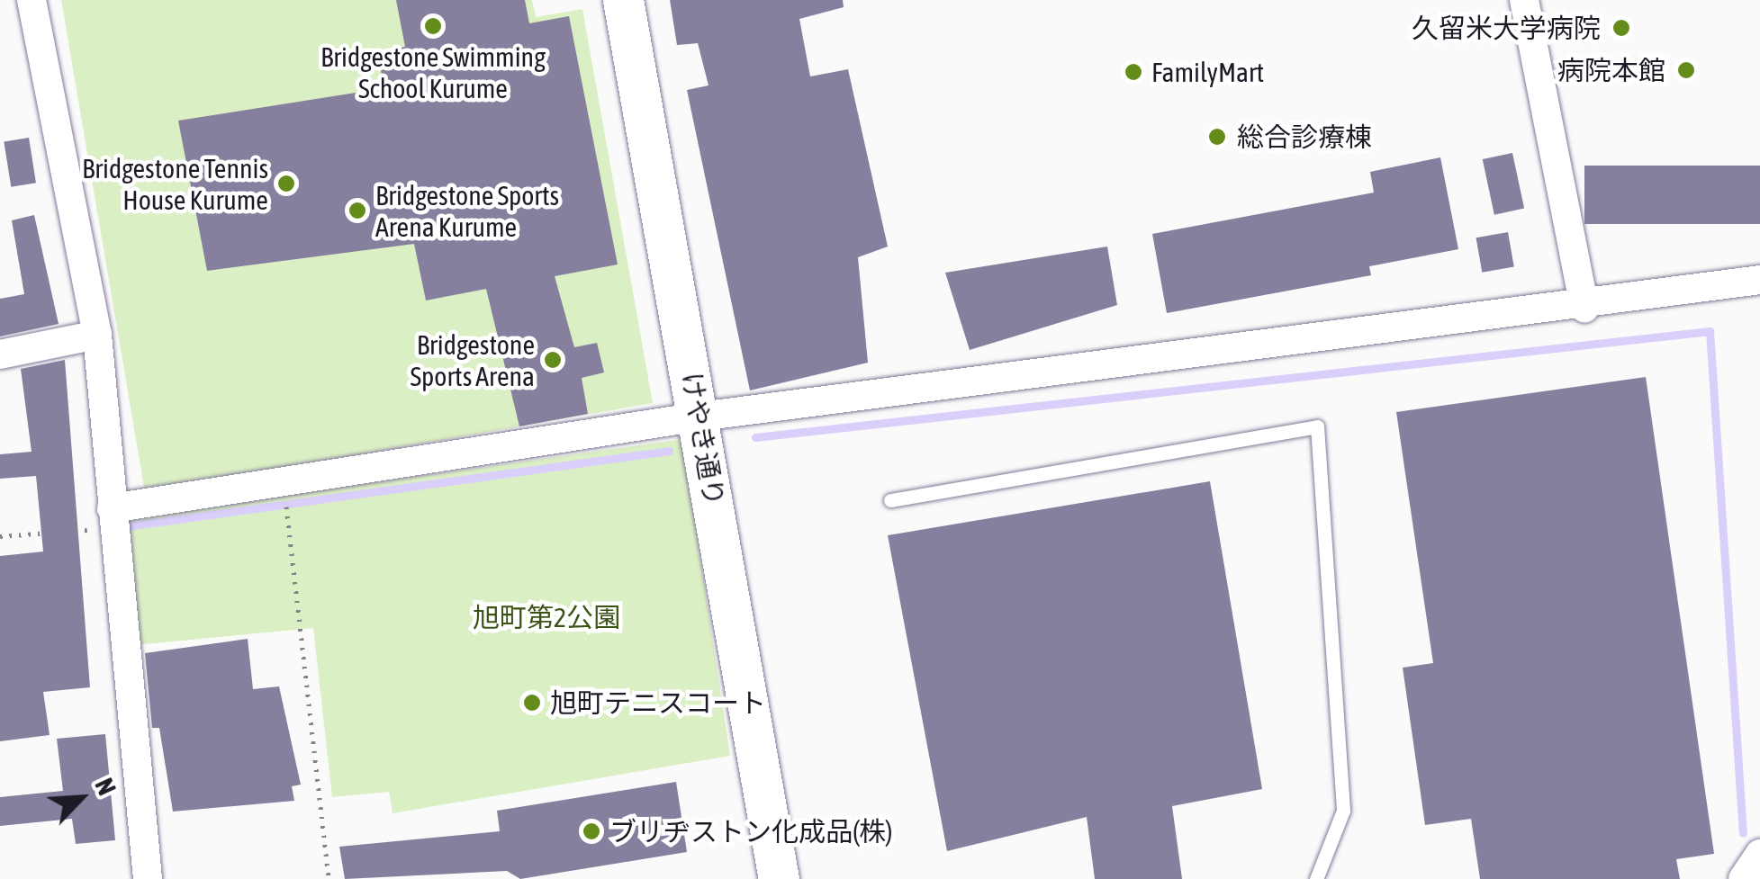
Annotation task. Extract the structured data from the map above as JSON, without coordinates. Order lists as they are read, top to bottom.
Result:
{
  "streets": {
    "street": ["けやき通り"]
  },
  "parks": ["旭町第2公園"],
  "places": [
    "Bridgestone Swimming School Kurume",
    "久留米大学病院",
    "病院本館",
    "FamilyMart",
    "総合診療棟",
    "Bridgestone Tennis House Kurume",
    "Bridgestone Sports Arena Kurume",
    "Bridgestone Sports Arena",
    "旭町テニスコート",
    "ブリヂストン化成品(株)"
  ],
  "north": "top right"
}
